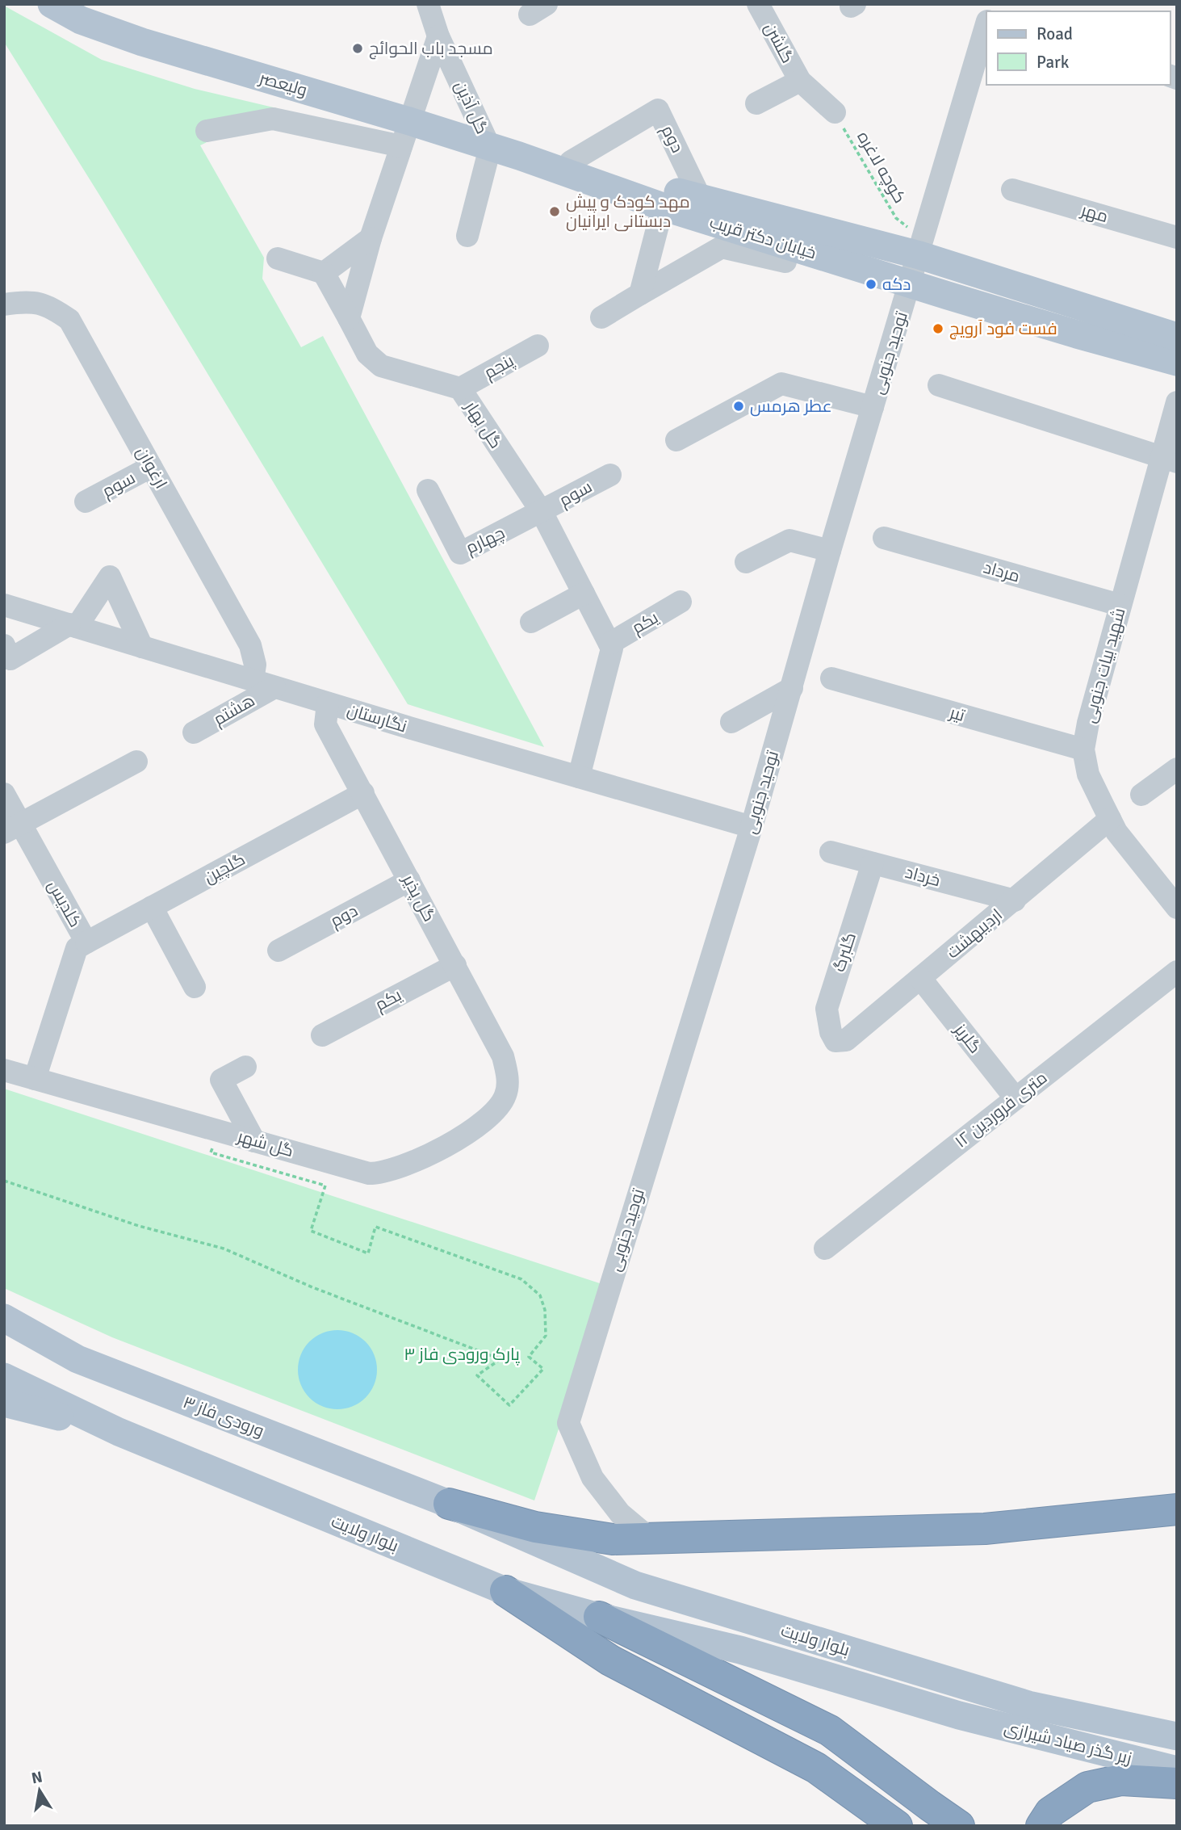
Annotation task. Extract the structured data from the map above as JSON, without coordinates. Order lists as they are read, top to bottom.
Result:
{
  "streets": {
    "main road": [
      "ولیعصر",
      "خیابان دکتر قریب",
      "ورودی فاز ۳",
      "بلوار ولایت",
      "زیر گذر صیاد شیرازی"
    ],
    "street": [
      "گلشن",
      "گل آذین",
      "دوم",
      "مهر",
      "توحید جنوبی",
      "پنجم",
      "گل بهار",
      "ارغوان",
      "سوم",
      "چهارم",
      "مرداد",
      "یکم",
      "شهید بیات جنوبی",
      "هشتم",
      "تیر",
      "نگارستان",
      "گلچین",
      "خرداد",
      "گل پذیر",
      "کلدیس",
      "اردیبهشت",
      "گلبرگ",
      "گلریز",
      "۱۲ متری فروردین",
      "گل شهر"
    ],
    "path": ["کوچه لاغره"]
  },
  "crossings": [
    ["ولیعصر", "گل آذین"],
    ["ولیعصر", "خیابان دکتر قریب"],
    ["دوم", "خیابان دکتر قریب"],
    ["دوم", "گل پذیر"],
    ["کوچه لاغره", "خیابان دکتر قریب"],
    ["کوچه لاغره", "توحید جنوبی"],
    ["خیابان دکتر قریب", "توحید جنوبی"],
    ["توحید جنوبی", "نگارستان"],
    ["پنجم", "گل بهار"],
    ["گل بهار", "سوم"],
    ["گل بهار", "چهارم"],
    ["گل بهار", "یکم"],
    ["ارغوان", "سوم"],
    ["ارغوان", "نگارستان"],
    ["سوم", "چهارم"],
    ["مرداد", "شهید بیات جنوبی"],
    ["یکم", "گل پذیر"],
    ["شهید بیات جنوبی", "تیر"],
    ["شهید بیات جنوبی", "اردیبهشت"],
    ["هشتم", "نگارستان"],
    ["نگارستان", "گل پذیر"],
    ["گلچین", "گل پذیر"],
    ["گلچین", "کلدیس"],
    ["خرداد", "اردیبهشت"],
    ["خرداد", "گلبرگ"],
    ["گل پذیر", "گل شهر"],
    ["کلدیس", "گل شهر"],
    ["اردیبهشت", "گلبرگ"],
    ["اردیبهشت", "گلریز"],
    ["گلریز", "۱۲ متری فروردین"],
    ["ورودی فاز ۳", "بلوار ولایت"],
    ["بلوار ولایت", "زیر گذر صیاد شیرازی"]
  ],
  "parks": ["پارک ورودی فاز ۳"],
  "places": [
    "مسجد باب الحوائج",
    "مهد کودک و پیش دبستانی ایرانیان",
    "دکه",
    "فست فود آرویچ",
    "عطر هرمس"
  ],
  "legend": ["Road", "Park"],
  "north": "top"
}
